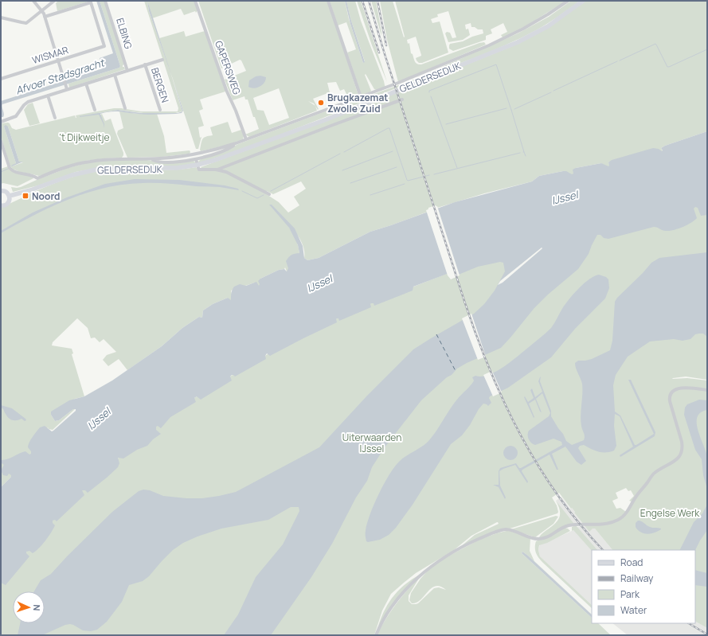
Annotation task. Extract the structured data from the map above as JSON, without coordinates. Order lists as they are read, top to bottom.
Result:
{
  "streets": {
    "main road": ["GELDERSEDIJK"],
    "street": [
      "ELBING",
      "WISMAR",
      "GAPERSWEG",
      "BERGEN"
    ]
  },
  "crossings": [
    ["GAPERSWEG", "GELDERSEDIJK"]
  ],
  "water": ["Afvoer Stadsgracht", "IJssel"],
  "parks": ["'t Dijkweitje", "Uiterwaarden IJssel", "Engelse Werk"],
  "places": {
    "other": ["Brugkazemat Zwolle Zuid"],
    "transit": ["Noord"]
  },
  "legend": [
    "Road",
    "Railway",
    "Park",
    "Water"
  ],
  "north": "right"
}
